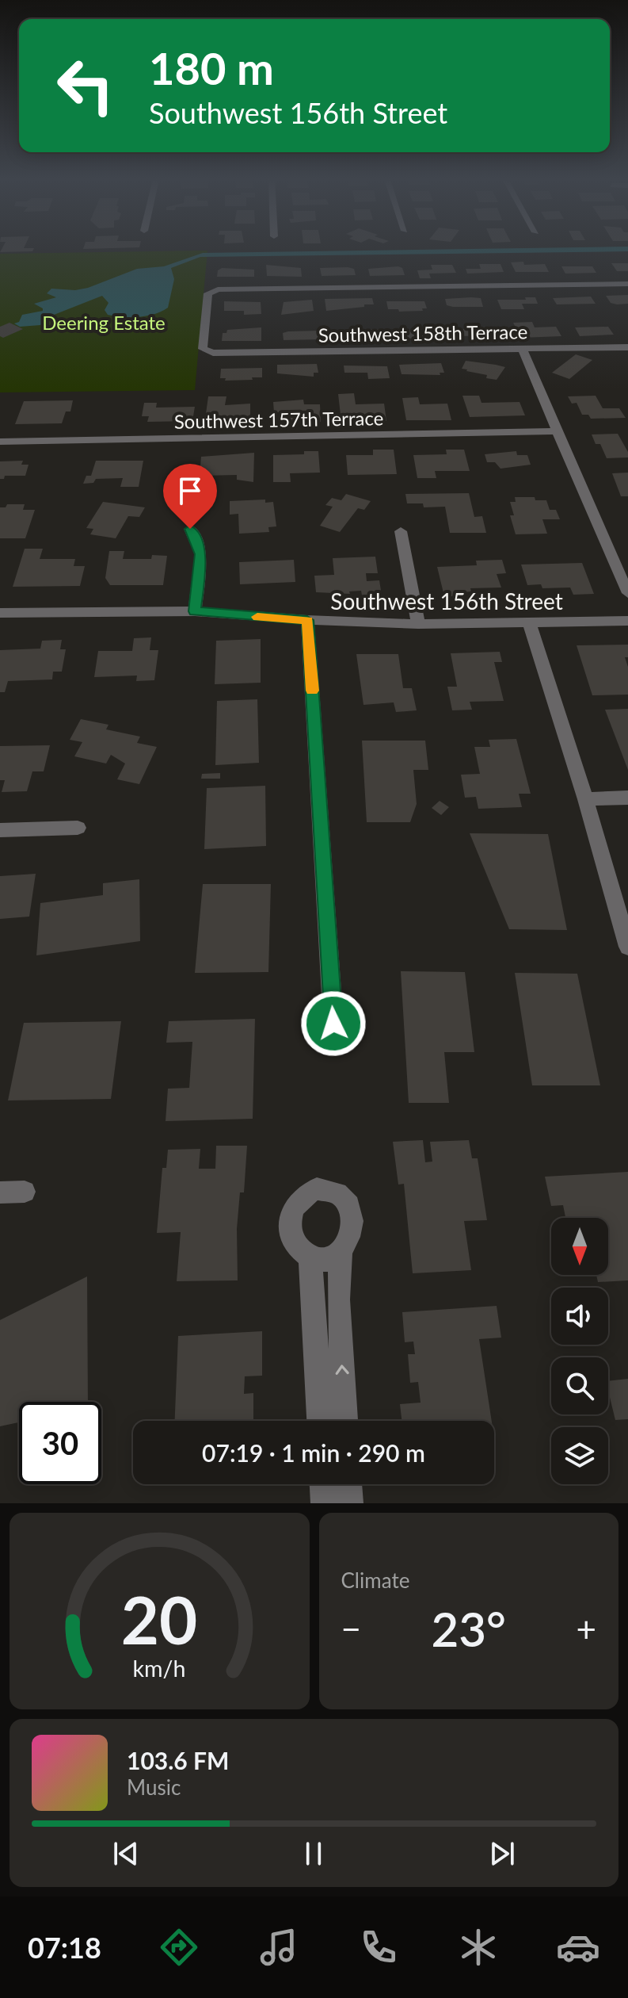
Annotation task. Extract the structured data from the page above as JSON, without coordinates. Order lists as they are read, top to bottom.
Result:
{
  "streets": {
    "street": ["Southwest 158th Terrace", "Southwest 157th Terrace", "Southwest 156th Street"]
  },
  "parks": ["Deering Estate"],
  "north": "bottom",
  "page": {
    "turn": ["180 m", "Southwest 156th Street"],
    "limit": "30",
    "trip": "07:19 · 1 min · 290 m",
    "tile": "Climate",
    "heat": ["−", "23°", "+"],
    "song": ["103.6 FM", "Music"],
    "tabs": "07:18",
    "gauge": ["20", "km/h"]
  }
}
